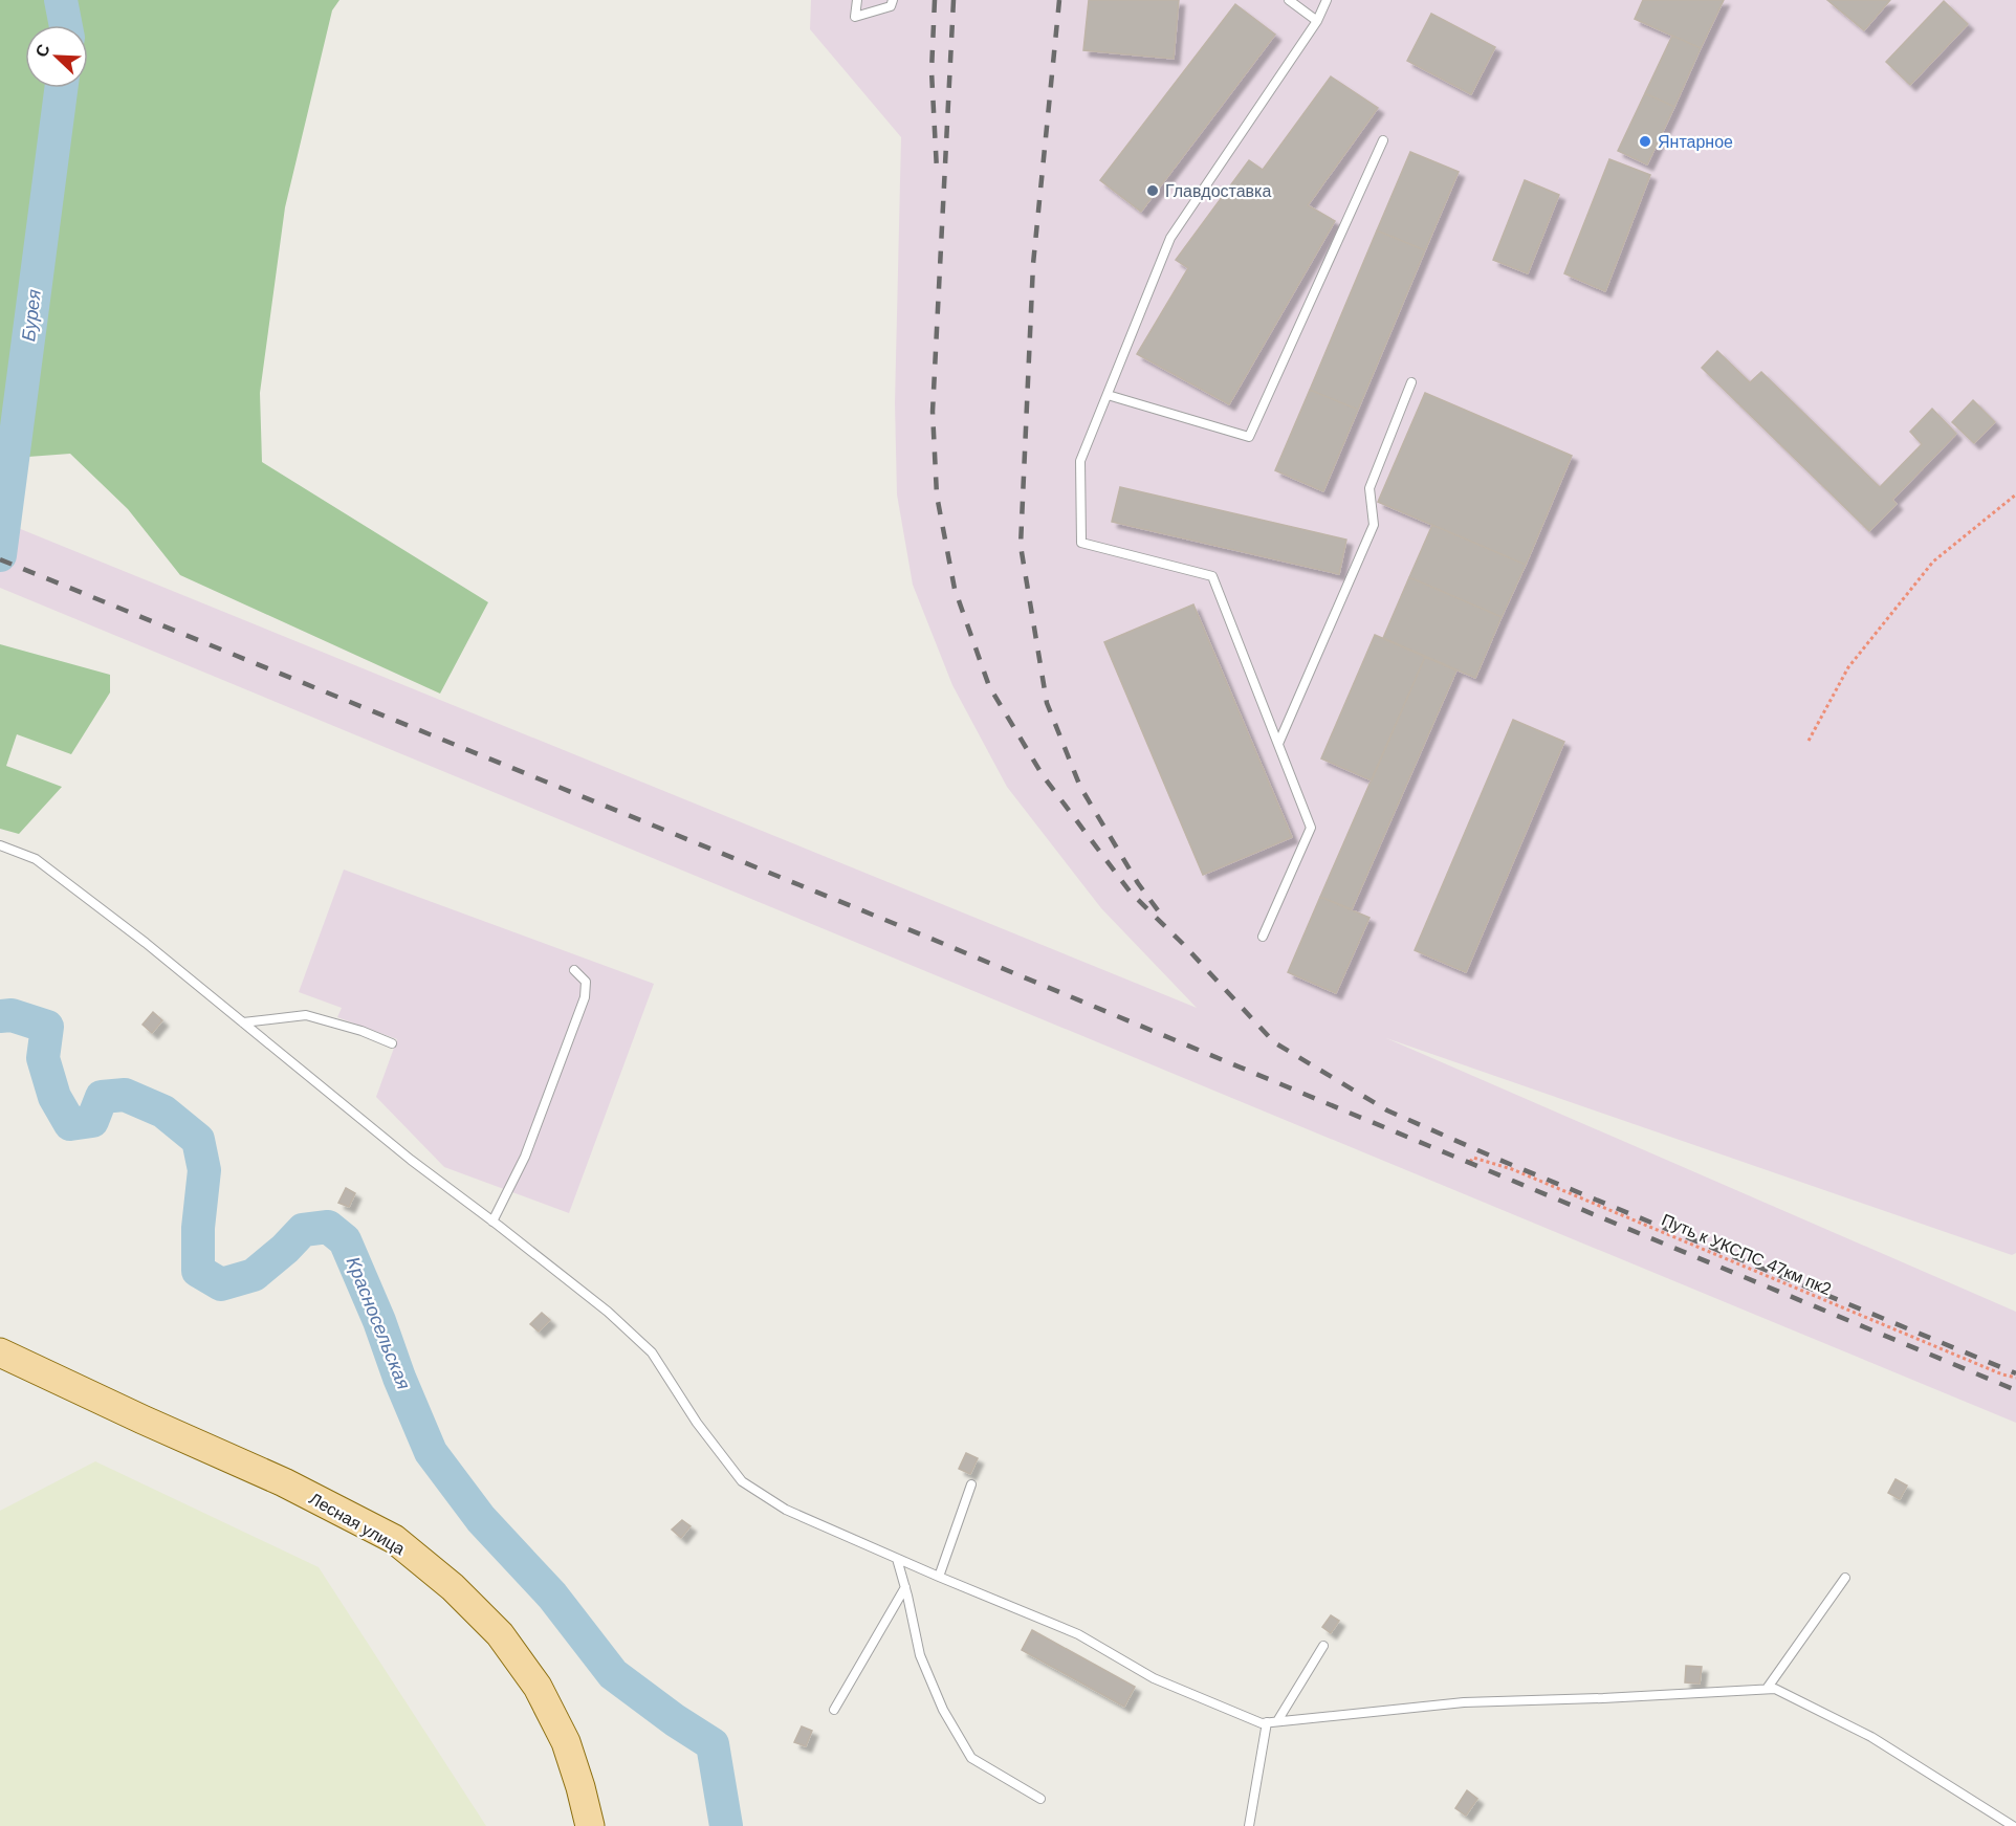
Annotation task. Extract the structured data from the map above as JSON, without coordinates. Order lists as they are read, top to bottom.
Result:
{
  "streets": {
    "main road": ["Лесная улица"],
    "path": ["Путь к УКСПС 47км пк2"]
  },
  "water": ["Бурея", "Красносельская"],
  "places": ["Янтарное", "Главдоставка"],
  "north": "top left"
}
